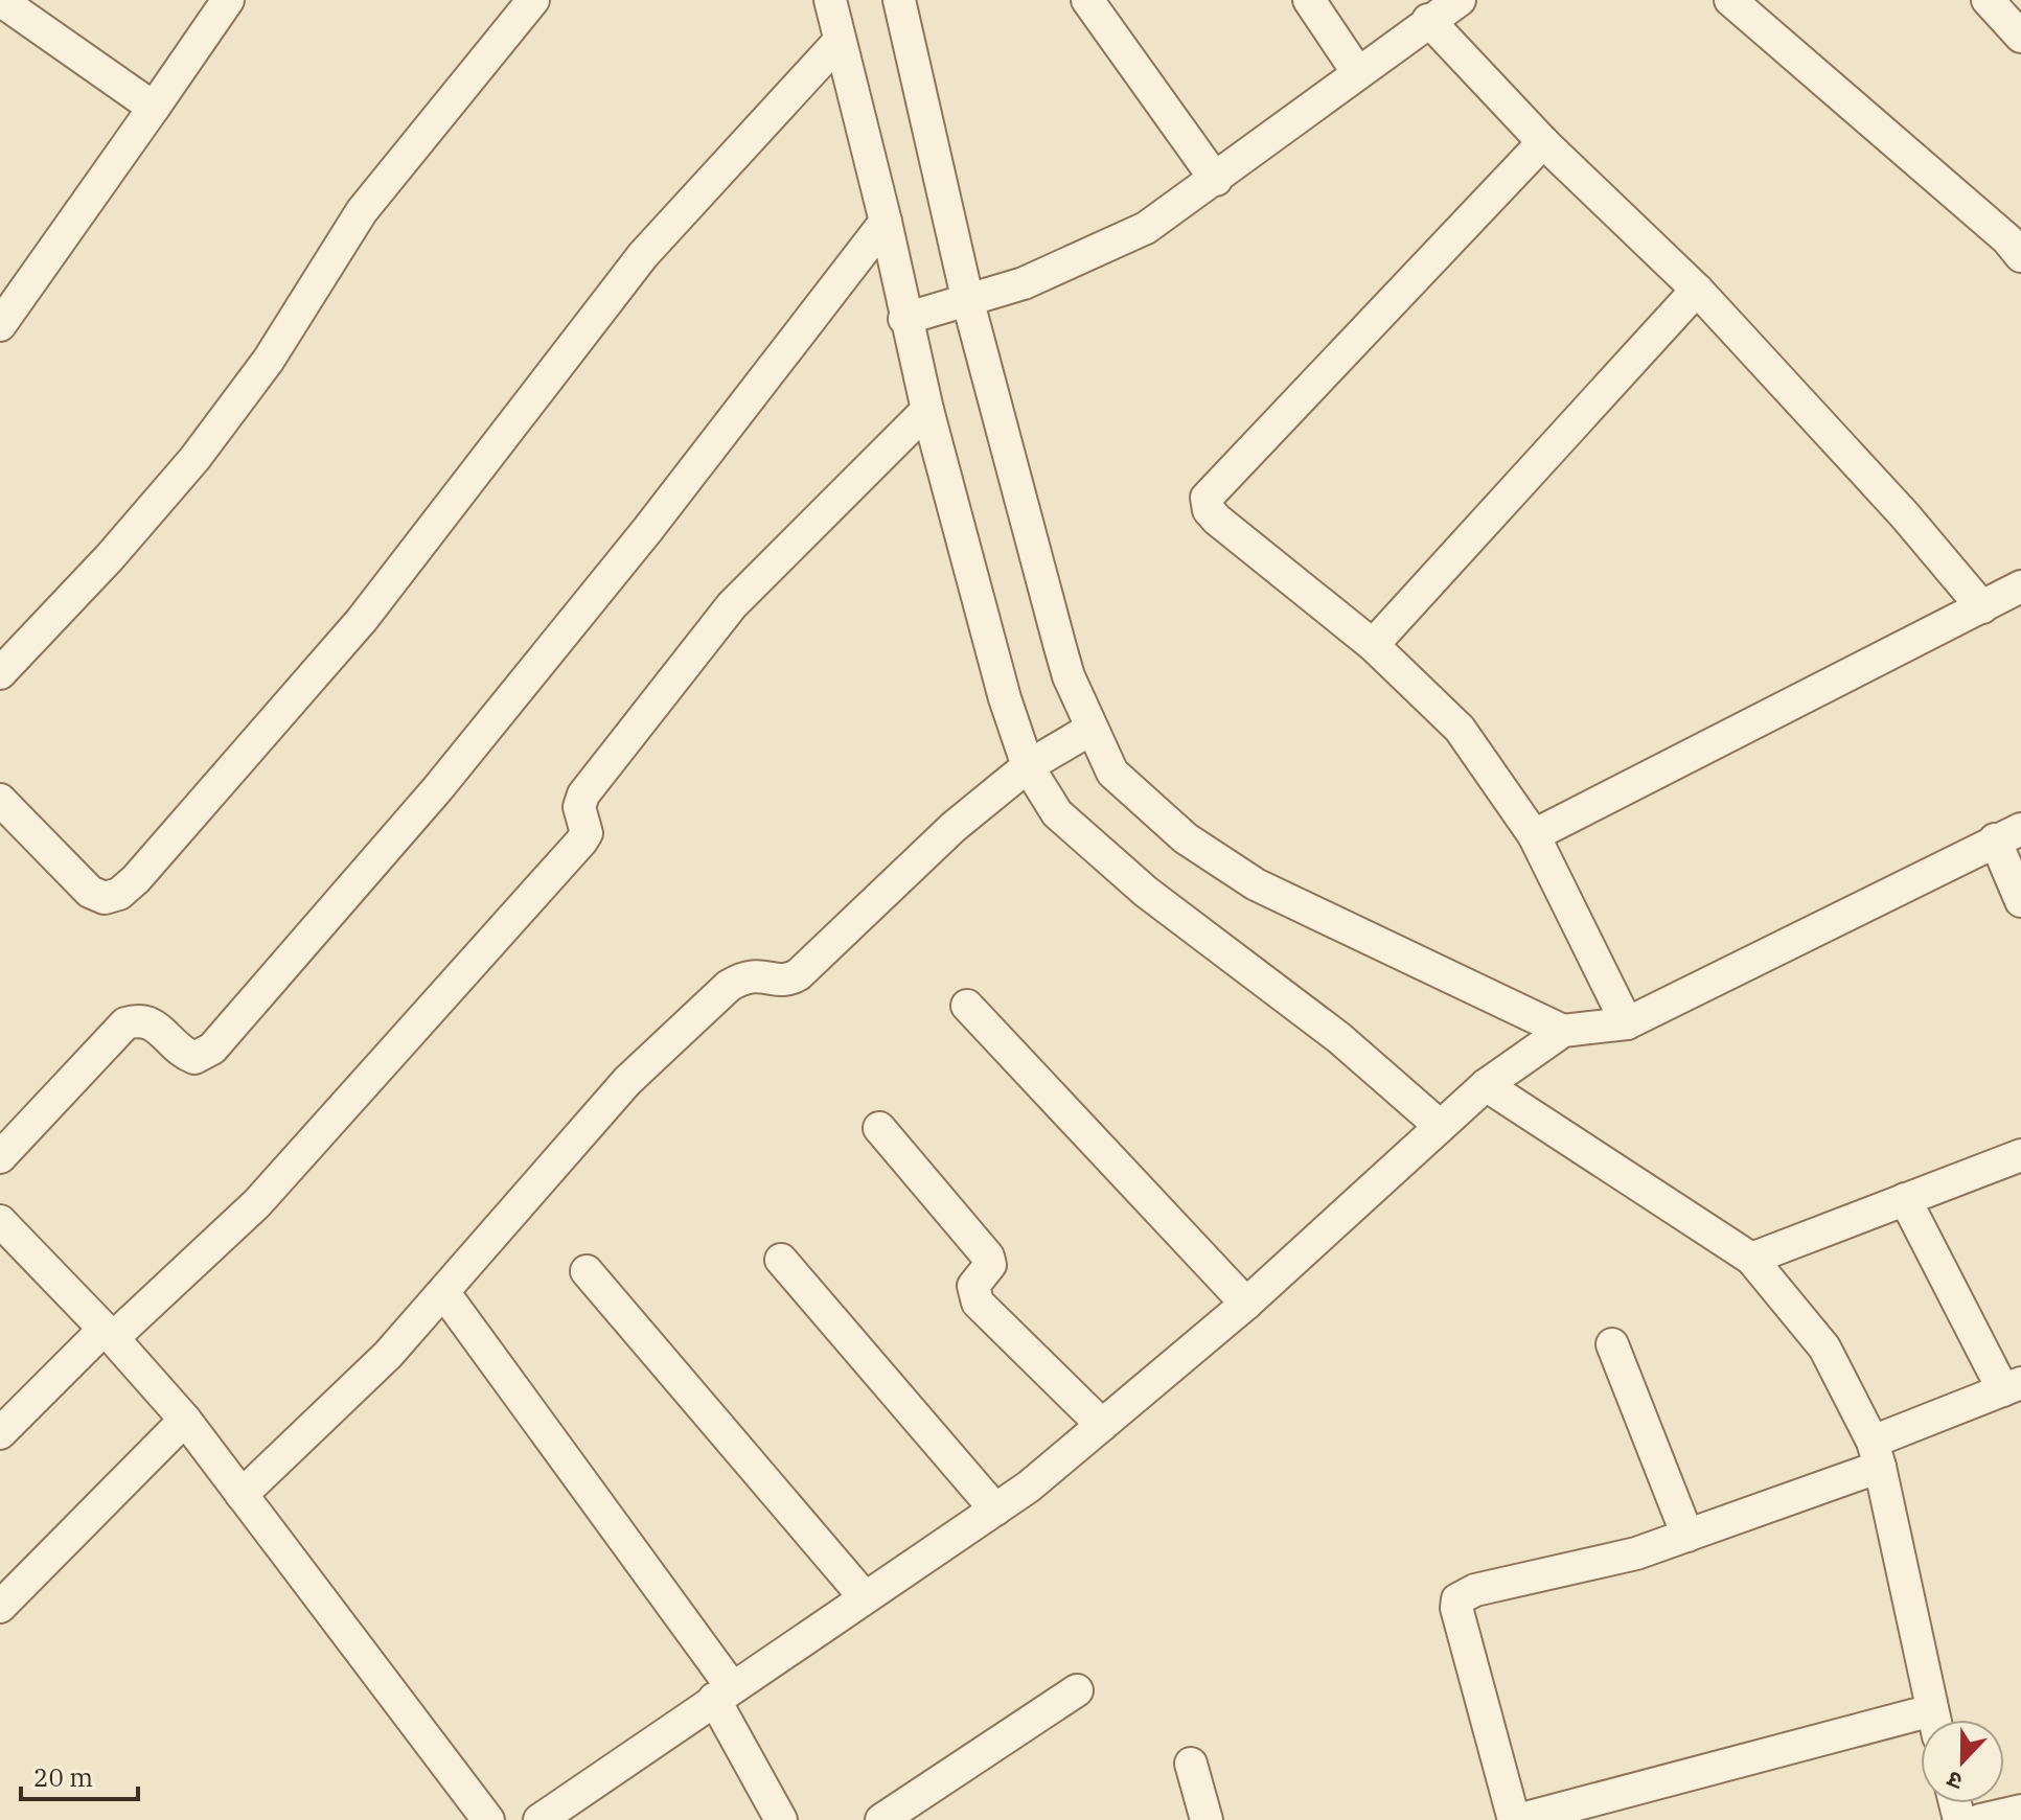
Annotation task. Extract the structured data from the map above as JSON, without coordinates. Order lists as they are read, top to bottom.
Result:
{
  "scale_bar": "20 m",
  "north": "bottom"
}
